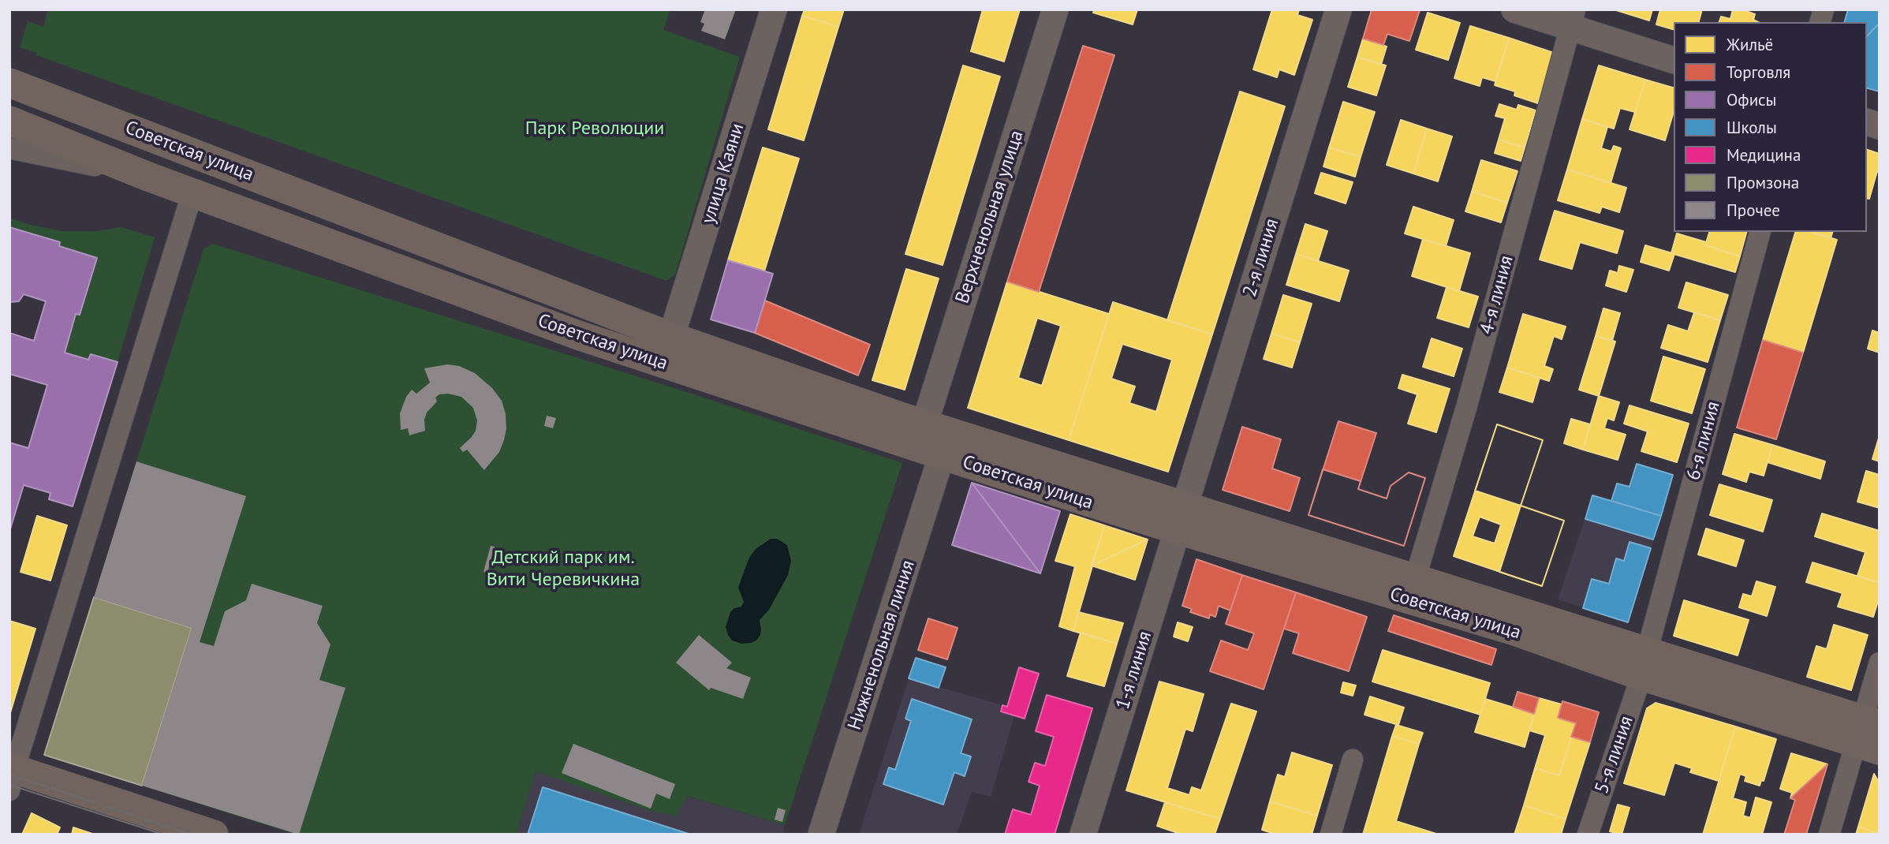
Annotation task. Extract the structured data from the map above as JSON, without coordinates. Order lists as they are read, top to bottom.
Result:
{
  "streets": {
    "main road": ["Советская улица"],
    "street": [
      "улица Каяни",
      "Верхненольная улица",
      "2-я линия",
      "4-я линия",
      "6-я линия",
      "Нижненольная линия",
      "1-я линия",
      "5-я линия"
    ]
  },
  "crossings": [
    ["Советская улица", "улица Каяни"],
    ["Советская улица", "Верхненольная улица"],
    ["Советская улица", "2-я линия"],
    ["Советская улица", "4-я линия"],
    ["Советская улица", "6-я линия"],
    ["Советская улица", "Нижненольная линия"],
    ["Советская улица", "1-я линия"],
    ["Советская улица", "5-я линия"],
    ["2-я линия", "1-я линия"],
    ["6-я линия", "5-я линия"]
  ],
  "parks": ["Парк Революции", "Детский парк им. Вити Черевичкина"],
  "legend": [
    "Жильё",
    "Торговля",
    "Офисы",
    "Школы",
    "Медицина",
    "Промзона",
    "Прочее"
  ]
}
